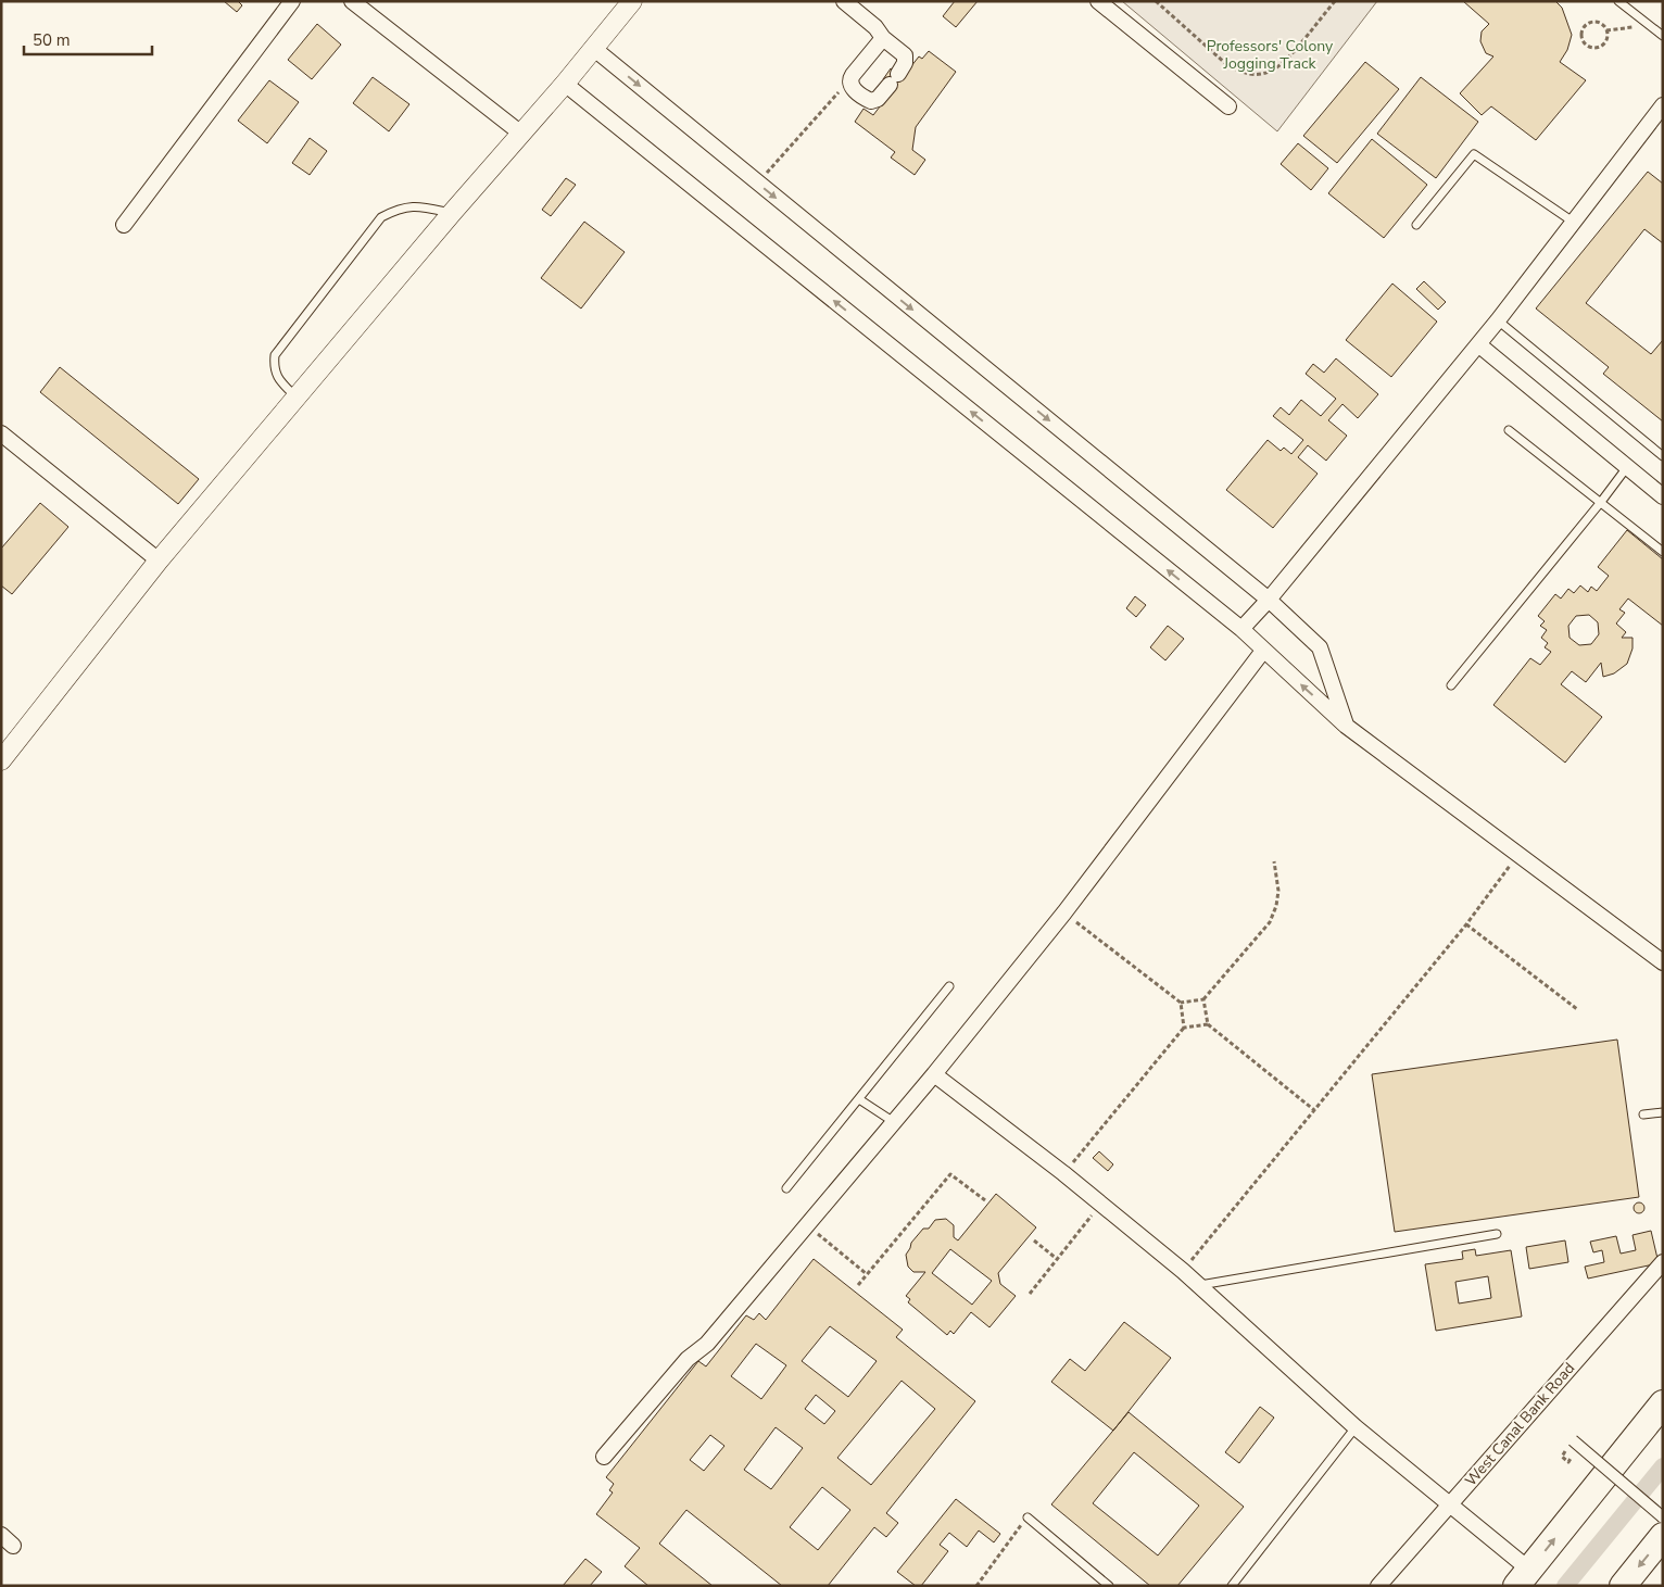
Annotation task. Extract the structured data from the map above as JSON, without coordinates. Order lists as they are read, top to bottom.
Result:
{
  "streets": {
    "street": ["West Canal Bank Road"]
  },
  "parks": ["Professors' Colony Jogging Track"],
  "scale_bar": "50 m"
}
